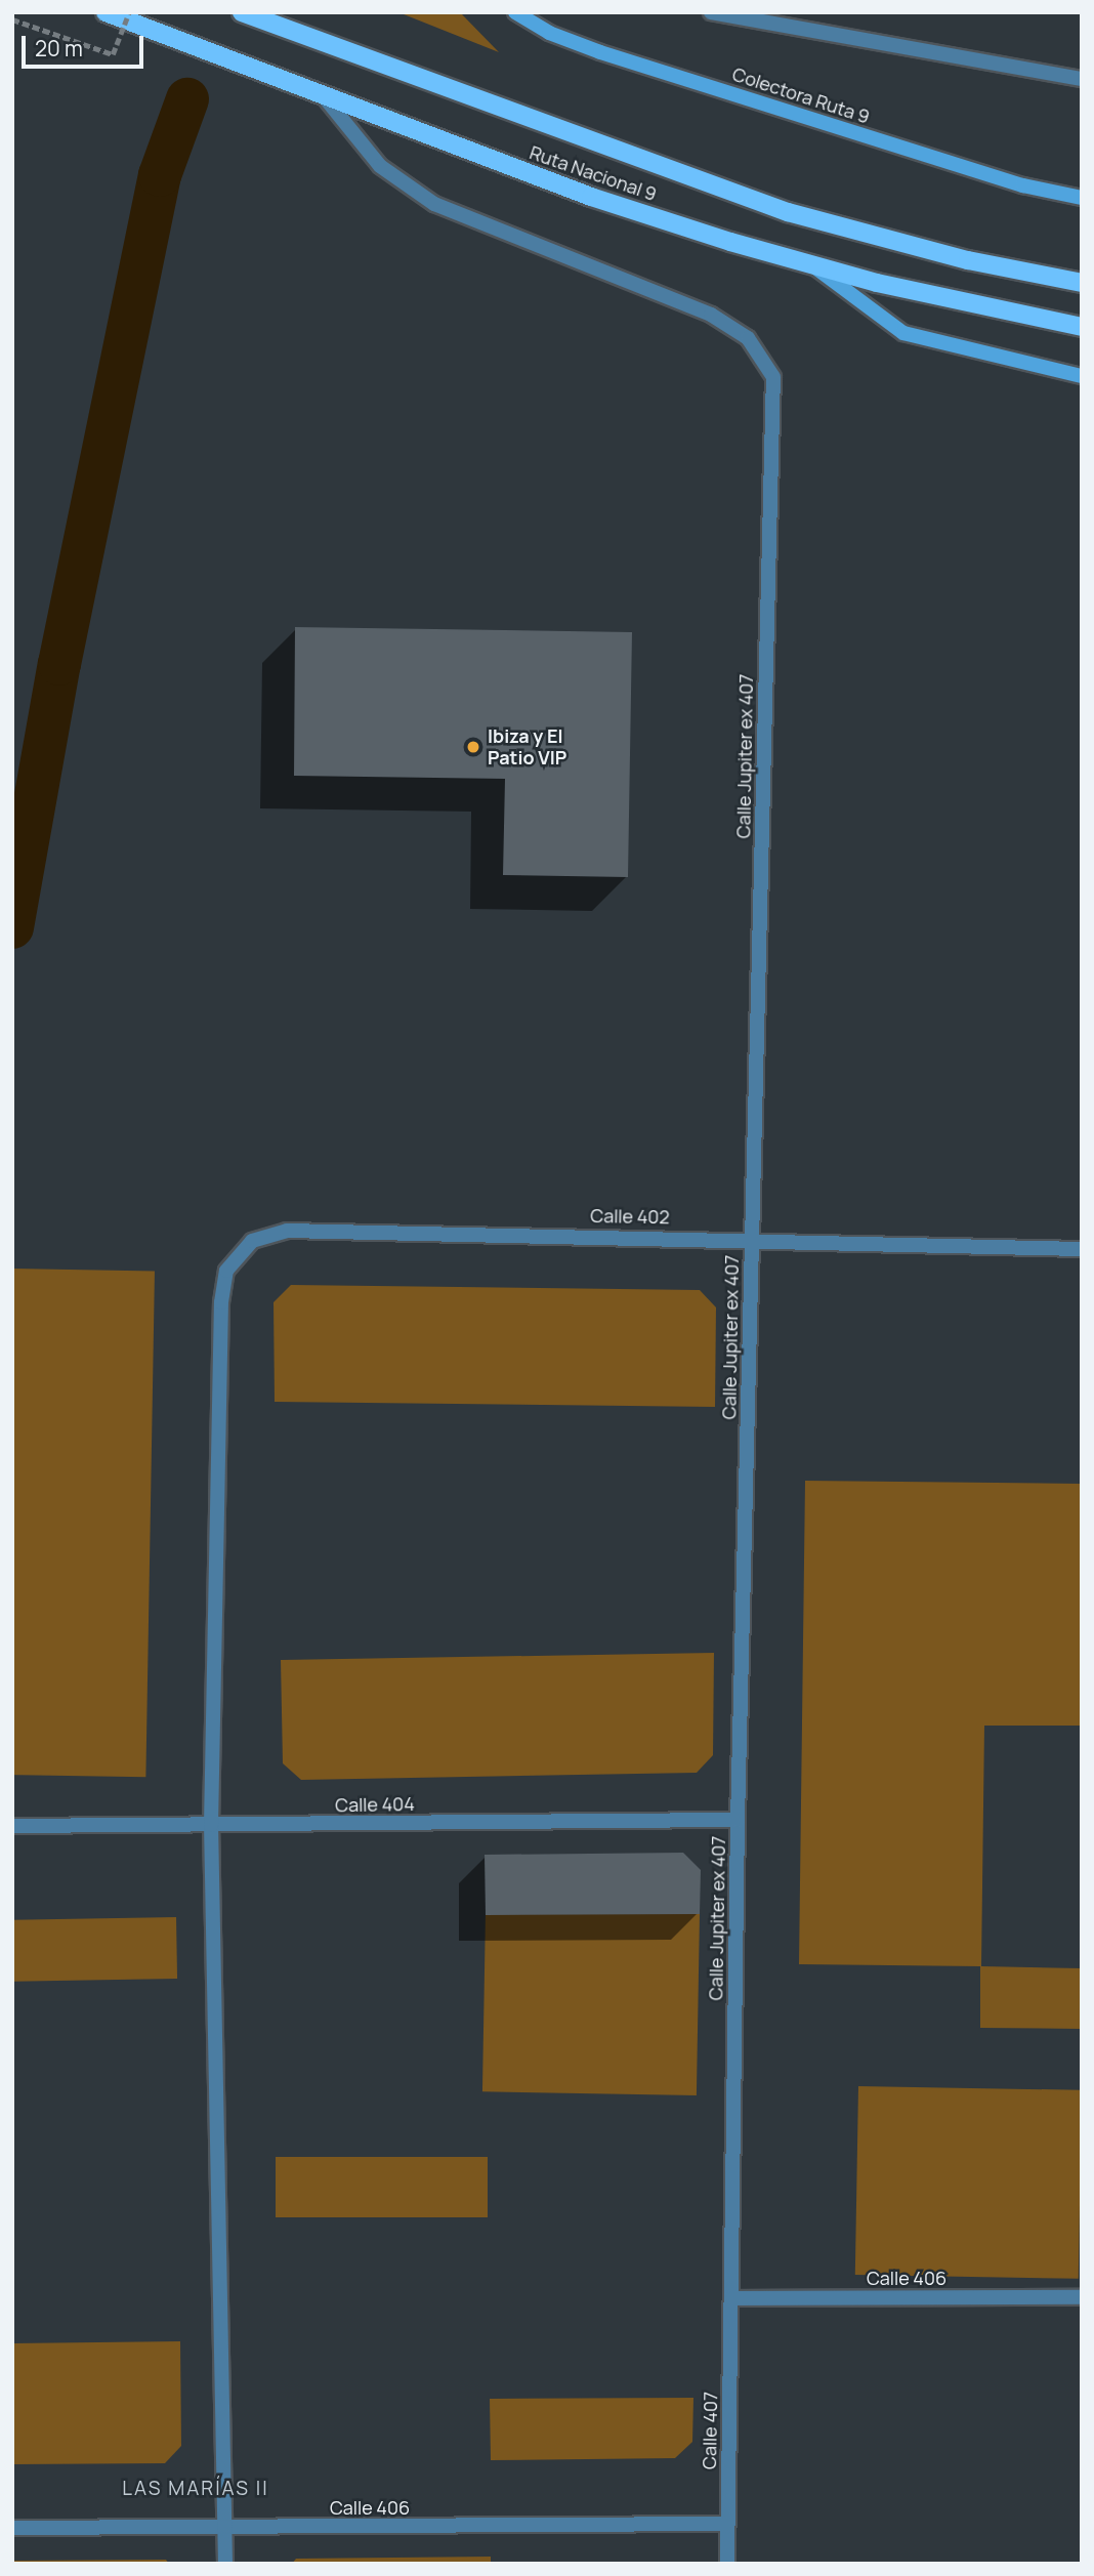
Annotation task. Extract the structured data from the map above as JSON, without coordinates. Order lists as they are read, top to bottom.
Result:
{
  "streets": {
    "main road": ["Ruta Nacional 9"],
    "street": [
      "Colectora Ruta 9",
      "Calle Jupiter ex 407",
      "Calle 402",
      "Calle 404",
      "Calle 406",
      "Calle 407"
    ]
  },
  "crossings": [
    ["Ruta Nacional 9", "Calle Jupiter ex 407"],
    ["Calle Jupiter ex 407", "Calle 402"],
    ["Calle Jupiter ex 407", "Calle 404"],
    ["Calle Jupiter ex 407", "Calle 406"],
    ["Calle Jupiter ex 407", "Calle 407"],
    ["Calle 402", "Calle 404"],
    ["Calle 402", "Calle 406"],
    ["Calle 406", "Calle 407"]
  ],
  "districts": ["LAS MARÍAS II"],
  "places": ["Ibiza y El Patio VIP"],
  "scale_bar": "20 m"
}
